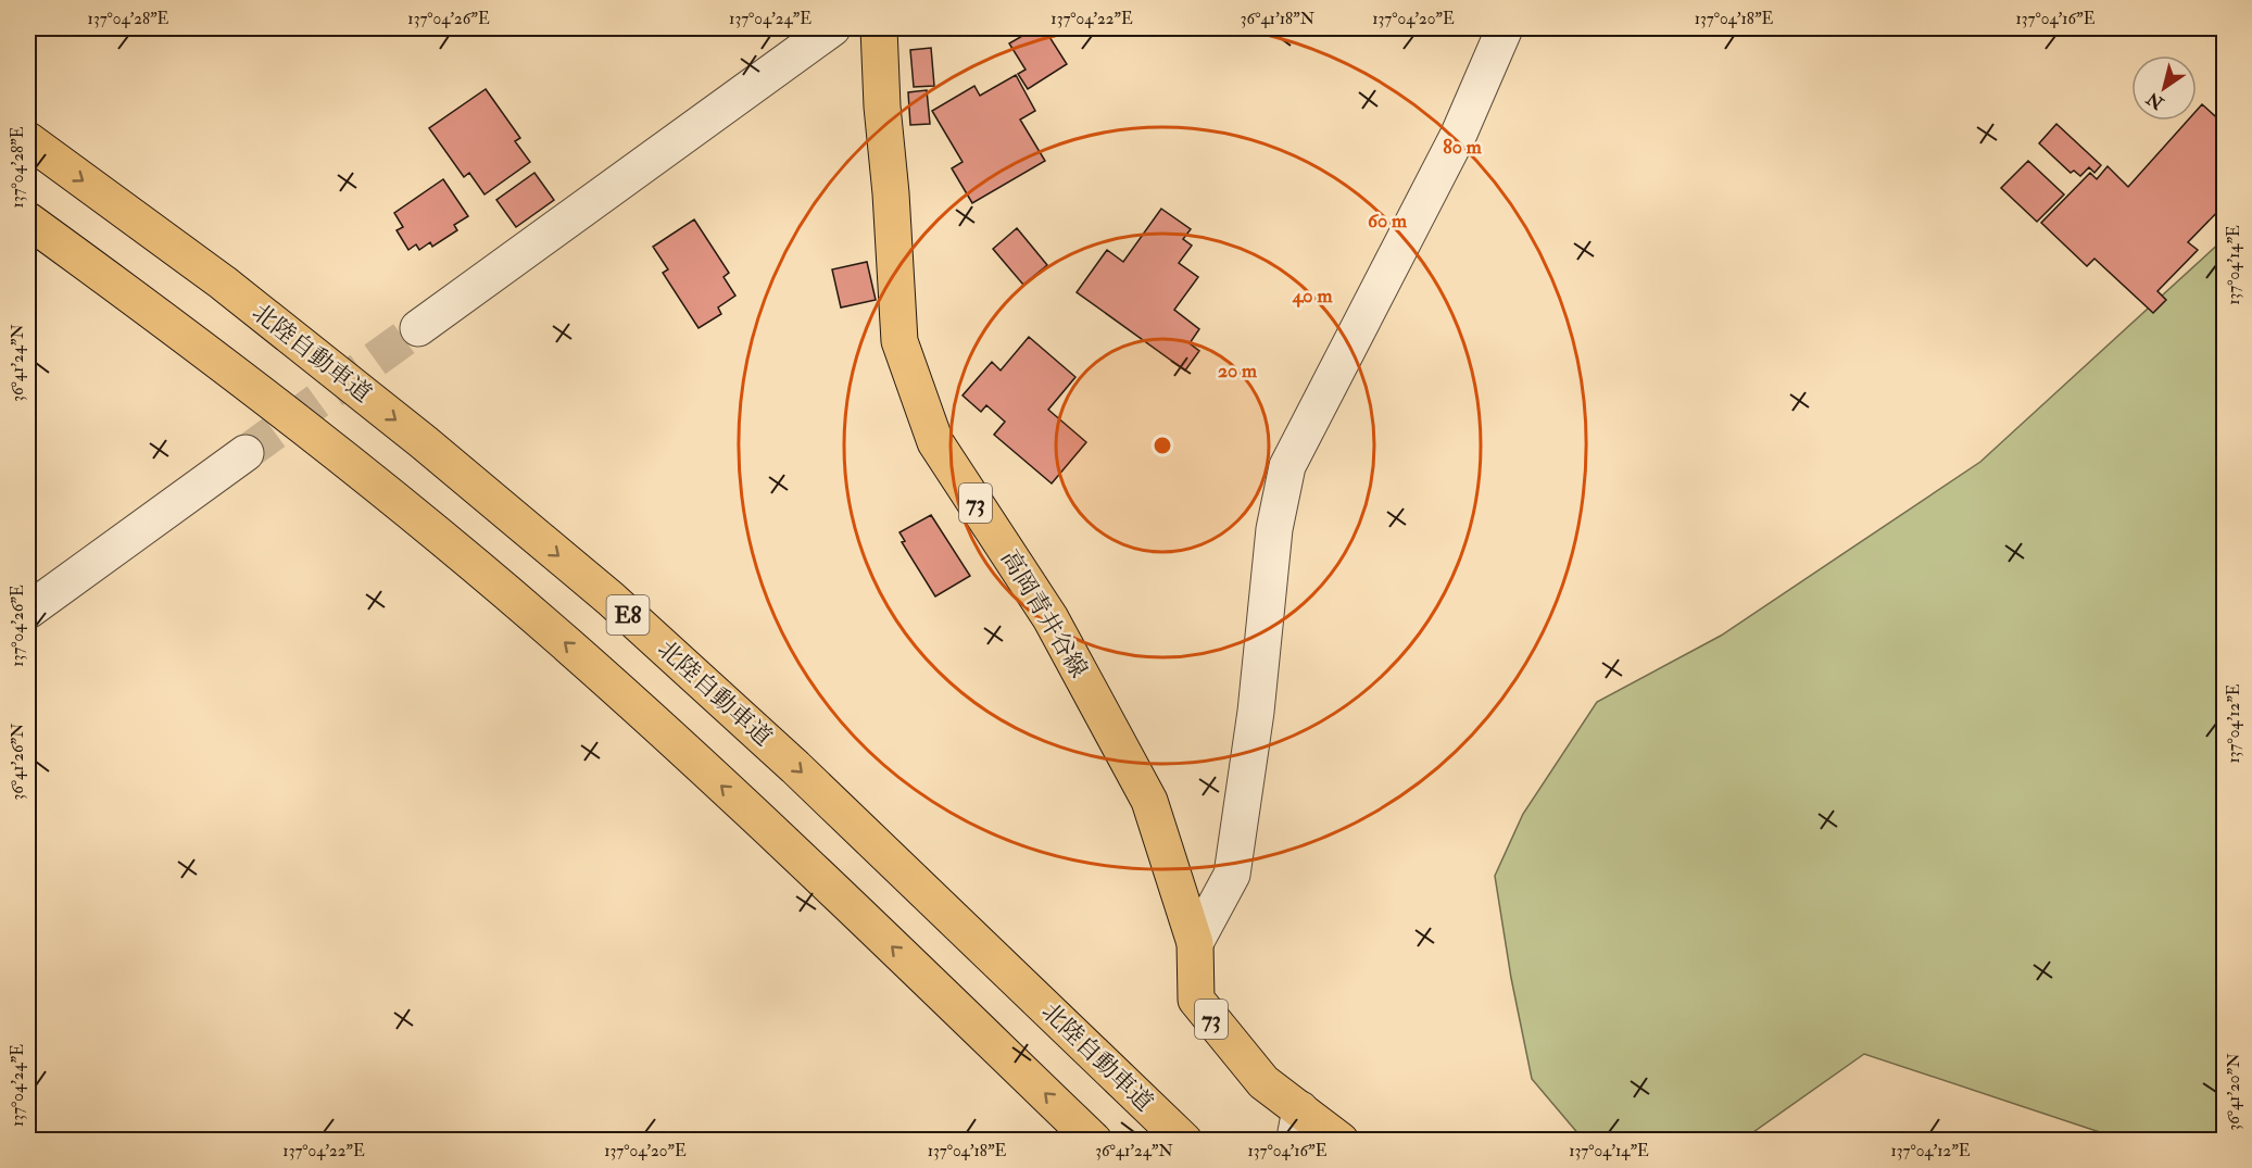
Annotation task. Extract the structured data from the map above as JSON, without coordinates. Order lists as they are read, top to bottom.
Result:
{
  "streets": {
    "main road": [
      "北陸自動車道",
      "73",
      "高岡青井谷線",
      "E8"
    ]
  },
  "north": "bottom left",
  "coordinates": [
    "137°04'28\"E",
    "137°04'26\"E",
    "137°04'24\"E",
    "137°04'22\"E",
    "36°41'18\"N",
    "137°04'20\"E",
    "137°04'18\"E",
    "137°04'16\"E",
    "137°04'14\"E",
    "36°41'24\"N",
    "137°04'12\"E",
    "36°41'26\"N",
    "36°41'20\"N"
  ],
  "rings": [
    "80 m",
    "60 m",
    "40 m",
    "20 m"
  ]
}
